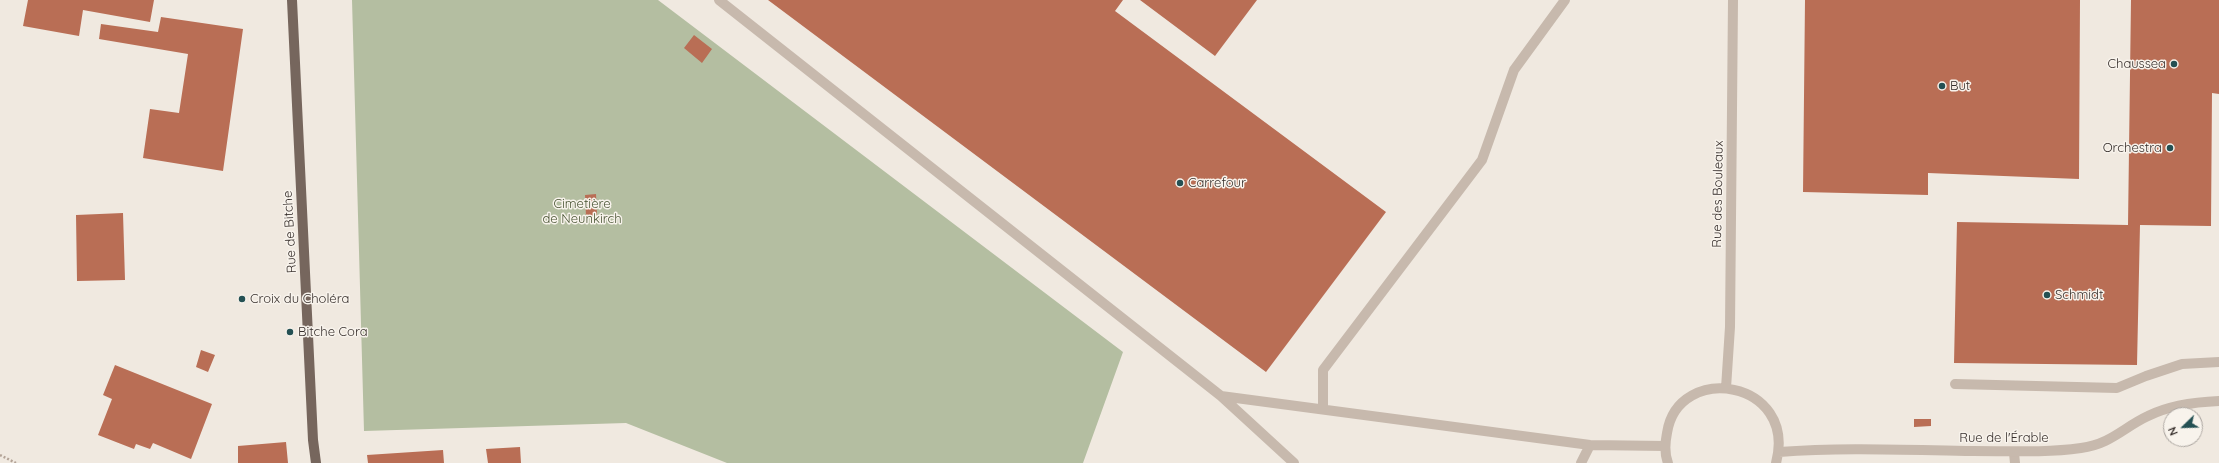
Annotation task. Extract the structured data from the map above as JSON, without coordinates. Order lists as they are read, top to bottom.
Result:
{
  "streets": {
    "main road": ["Rue de Bitche"],
    "street": ["Rue des Bouleaux", "Rue de l'Érable"]
  },
  "parks": ["Cimetière de Neunkirch"],
  "places": [
    "Chaussea",
    "But",
    "Orchestra",
    "Carrefour",
    "Schmidt",
    "Croix du Choléra",
    "Bitche Cora"
  ],
  "north": "bottom left"
}
